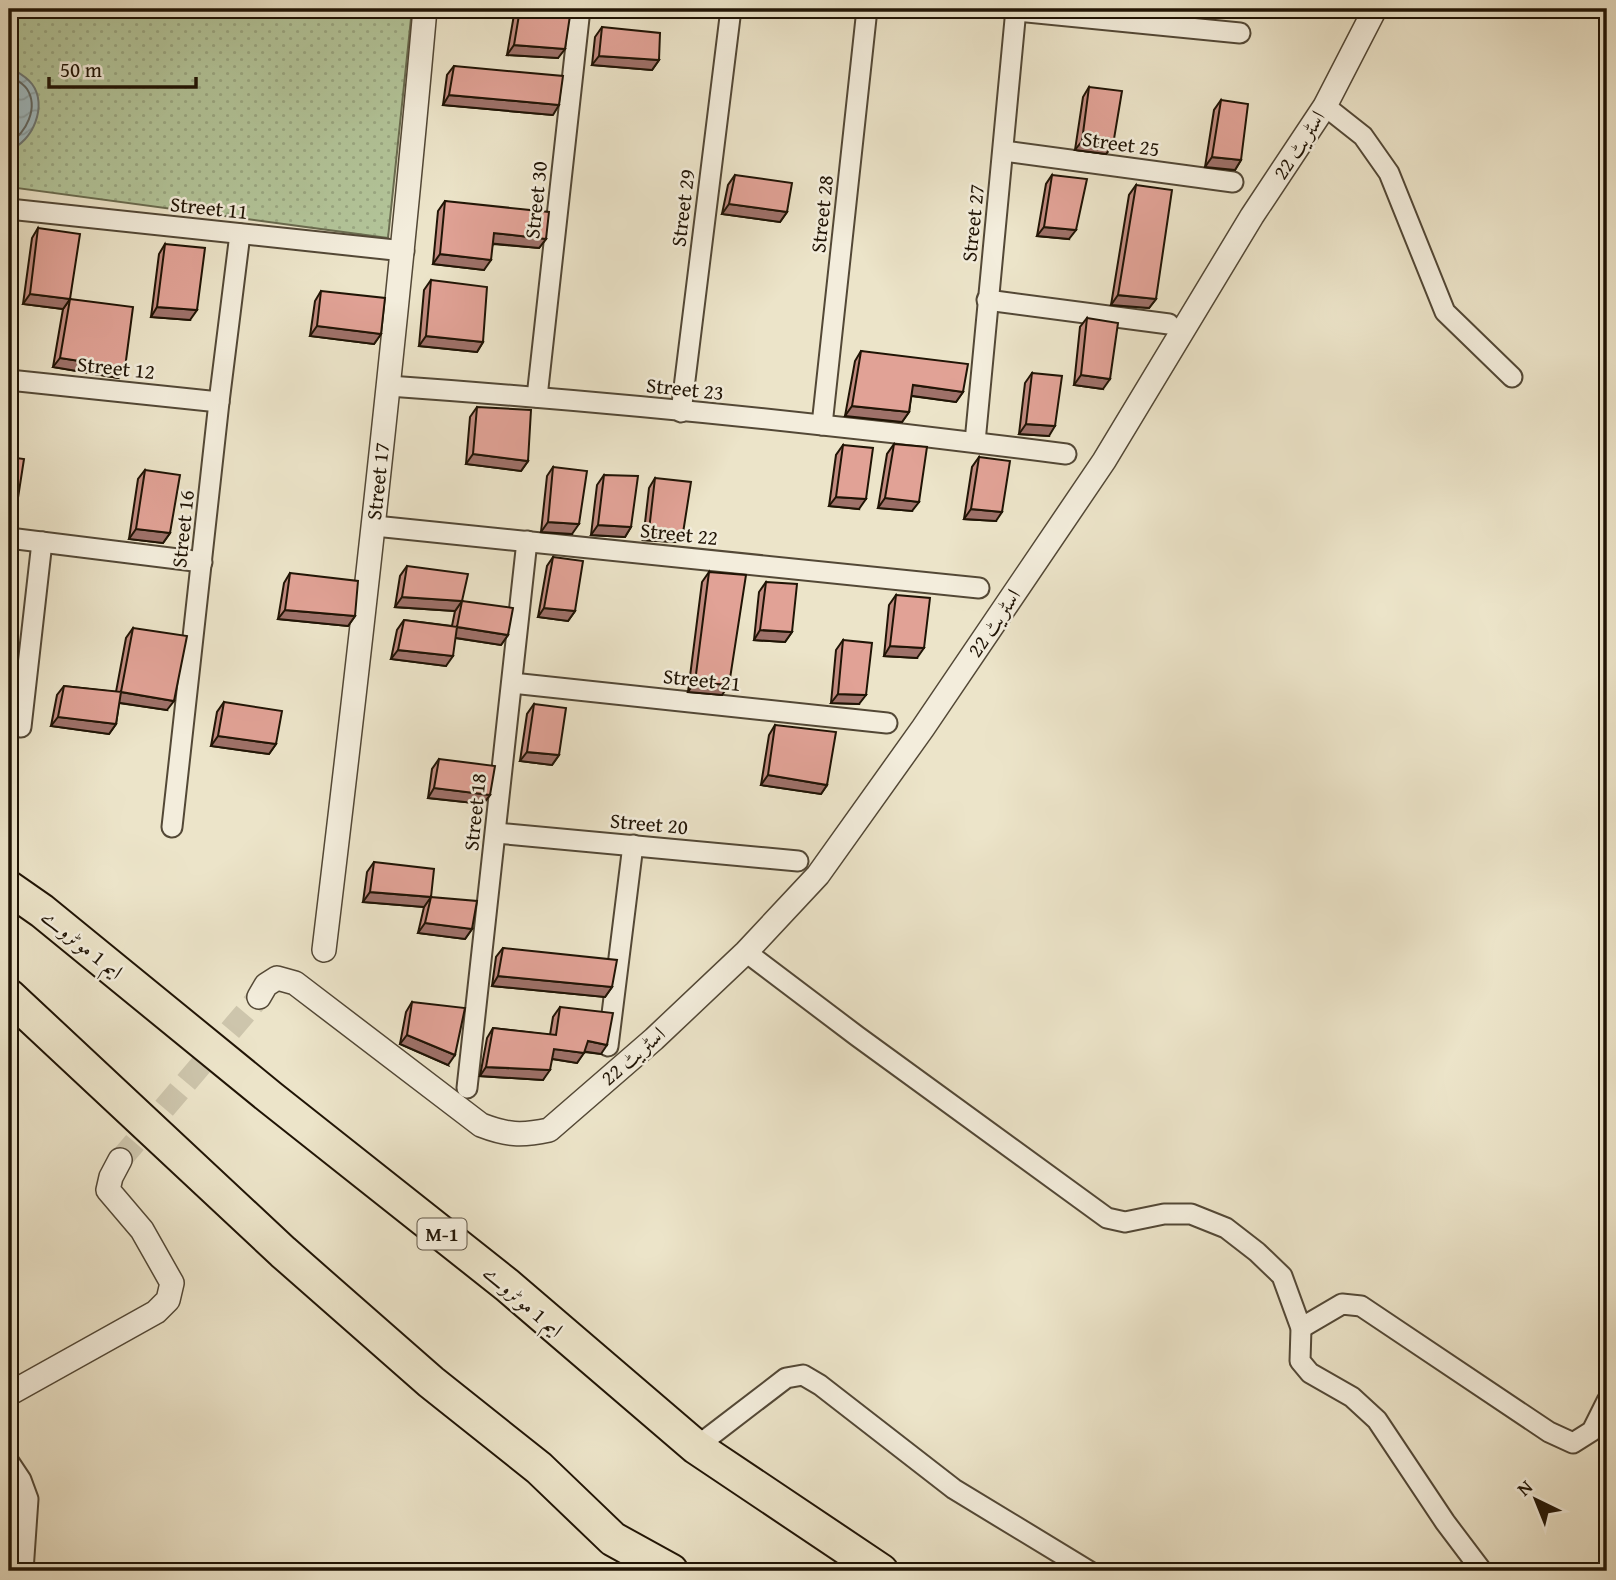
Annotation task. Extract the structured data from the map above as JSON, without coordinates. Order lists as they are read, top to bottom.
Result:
{
  "streets": {
    "highway": ["ایم 1 موٹروے", "M-1"],
    "street": [
      "Street 25",
      "اسٹریٹ 22",
      "Street 30",
      "Street 11",
      "Street 29",
      "Street 28",
      "Street 27",
      "Street 12",
      "Street 23",
      "Street 17",
      "Street 16",
      "Street 22",
      "Street 21",
      "Street 18",
      "Street 20"
    ]
  },
  "crossings": [
    ["Street 25", "Street 27"],
    ["Street 30", "Street 23"],
    ["Street 11", "Street 17"],
    ["Street 11", "Street 16"],
    ["Street 29", "Street 23"],
    ["Street 28", "Street 23"],
    ["Street 27", "Street 23"],
    ["Street 12", "Street 16"],
    ["Street 23", "Street 17"],
    ["Street 17", "Street 22"],
    ["Street 22", "Street 18"],
    ["Street 21", "Street 18"],
    ["Street 18", "Street 20"]
  ],
  "scale_bar": "50 m",
  "north": "top left"
}
